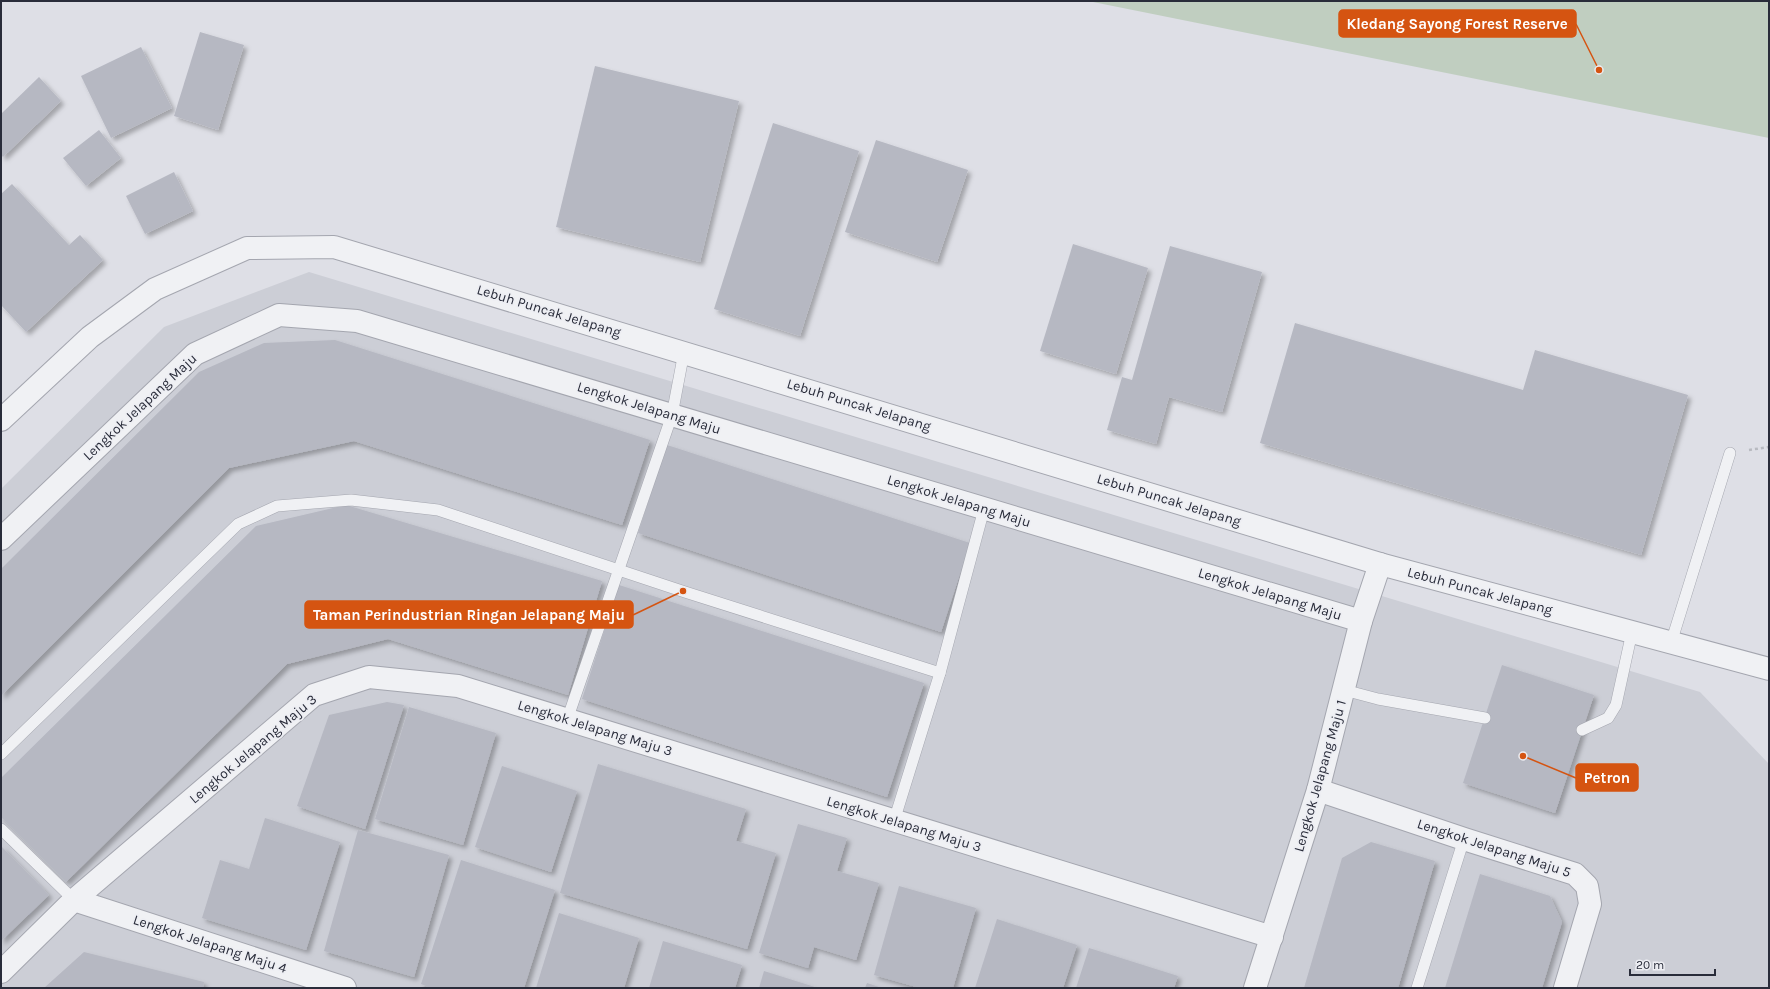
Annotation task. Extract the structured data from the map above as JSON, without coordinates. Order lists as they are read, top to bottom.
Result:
{
  "streets": {
    "street": [
      "Lebuh Puncak Jelapang",
      "Lengkok Jelapang Maju",
      "Lengkok Jelapang Maju 3",
      "Lengkok Jelapang Maju 1",
      "Lengkok Jelapang Maju 5",
      "Lengkok Jelapang Maju 4"
    ]
  },
  "crossings": [
    ["Lebuh Puncak Jelapang", "Lengkok Jelapang Maju 1"],
    ["Lengkok Jelapang Maju", "Lengkok Jelapang Maju 1"],
    ["Lengkok Jelapang Maju 3", "Lengkok Jelapang Maju 1"],
    ["Lengkok Jelapang Maju 3", "Lengkok Jelapang Maju 4"],
    ["Lengkok Jelapang Maju 1", "Lengkok Jelapang Maju 5"]
  ],
  "places": ["Kledang Sayong Forest Reserve", "Taman Perindustrian Ringan Jelapang Maju", "Petron"],
  "scale_bar": "20 m"
}
